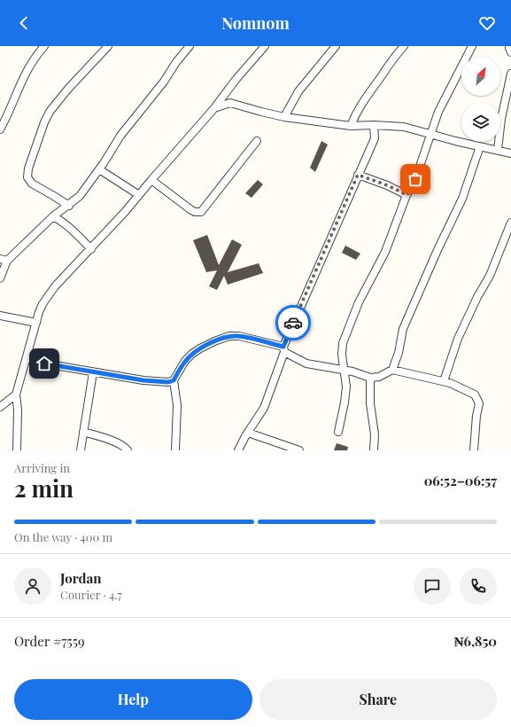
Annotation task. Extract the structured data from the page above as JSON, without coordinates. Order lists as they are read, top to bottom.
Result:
{
  "north": "top right",
  "page": {
    "header": "Nomnom",
    "heading": ["2 min", "Arriving in", "06:52–06:57"],
    "panel": [
      "Jordan",
      "Courier · 4.7",
      "Order #7559",
      "₦6,850"
    ],
    "bar": "On the way · 400 m",
    "buttons": ["Help", "Share"]
  }
}
